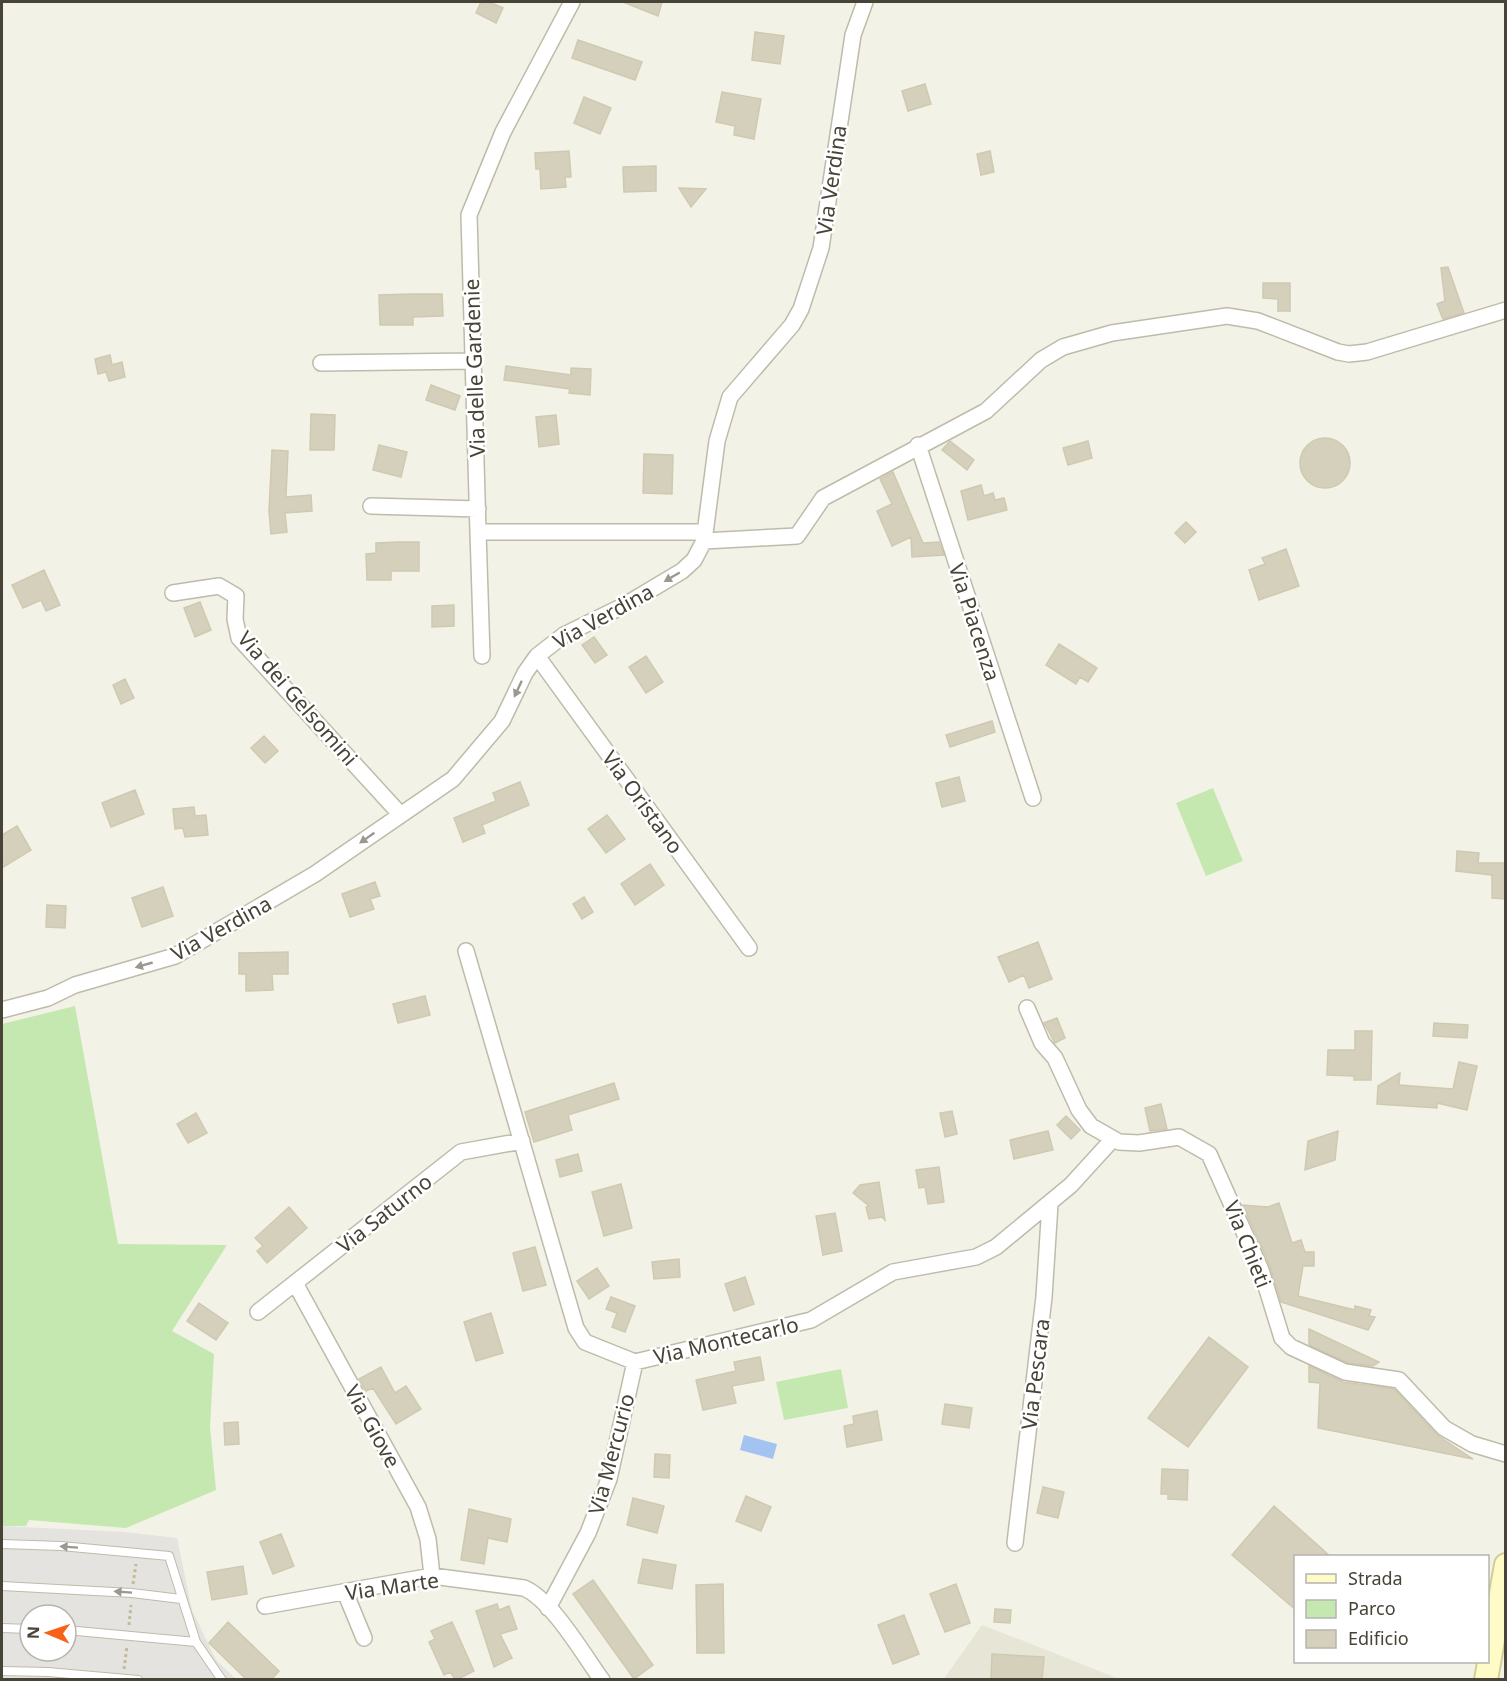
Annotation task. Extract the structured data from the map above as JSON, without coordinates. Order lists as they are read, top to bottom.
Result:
{
  "streets": {
    "street": [
      "Via Verdina",
      "Via delle Gardenie",
      "Via Piacenza",
      "Via dei Gelsomini",
      "Via Oristano",
      "Via Saturno",
      "Via Chieti",
      "Via Montecarlo",
      "Via Pescara",
      "Via Giove",
      "Via Mercurio",
      "Via Marte"
    ]
  },
  "crossings": [
    ["Via Verdina", "Via dei Gelsomini"],
    ["Via Verdina", "Via Oristano"],
    ["Via Saturno", "Via Montecarlo"],
    ["Via Saturno", "Via Giove"],
    ["Via Chieti", "Via Montecarlo"],
    ["Via Montecarlo", "Via Pescara"],
    ["Via Montecarlo", "Via Mercurio"],
    ["Via Giove", "Via Marte"],
    ["Via Mercurio", "Via Marte"]
  ],
  "one_way": ["Via Verdina"],
  "legend": ["Strada", "Parco", "Edificio"],
  "north": "left"
}
